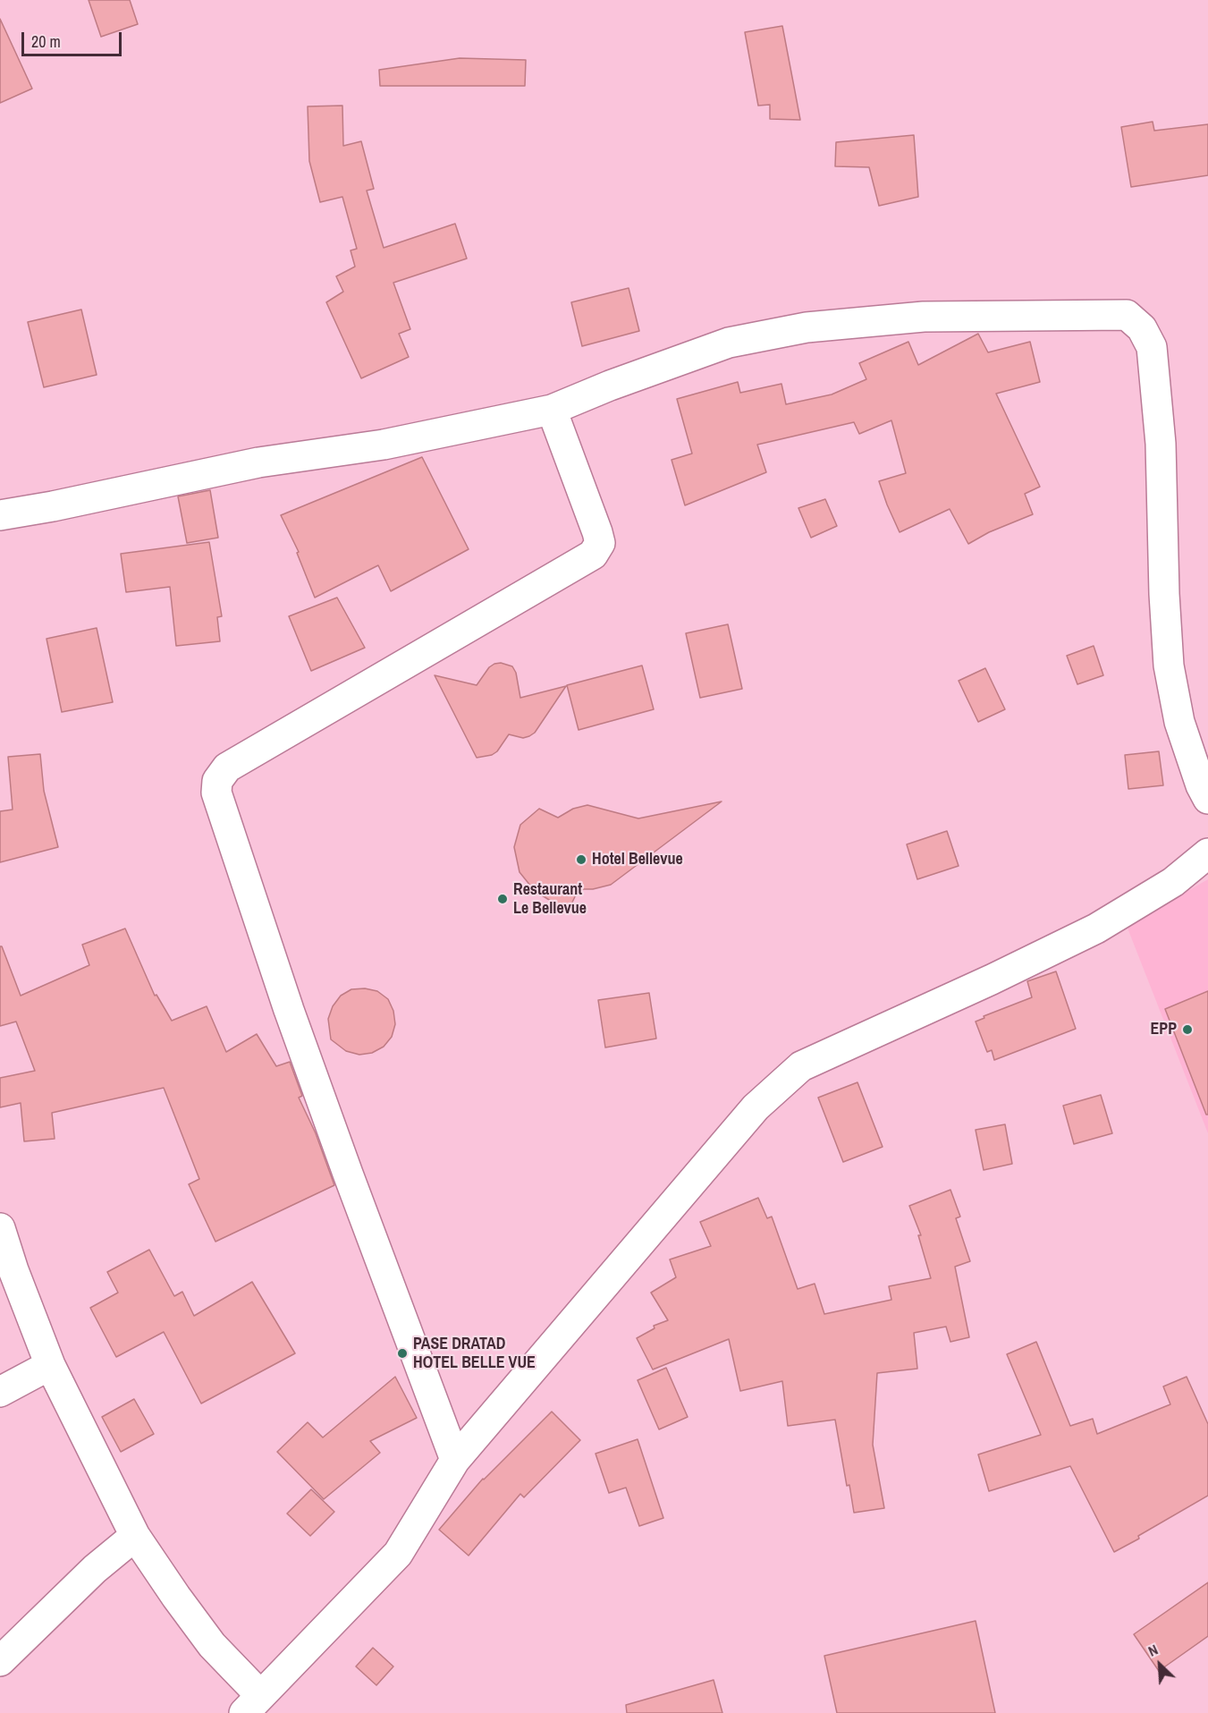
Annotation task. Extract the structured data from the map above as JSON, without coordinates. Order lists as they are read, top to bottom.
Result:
{
  "places": [
    "Hotel Bellevue",
    "Restaurant Le Bellevue",
    "EPP",
    "PASE DRATAD HOTEL BELLE VUE"
  ],
  "scale_bar": "20 m",
  "north": "top left"
}
